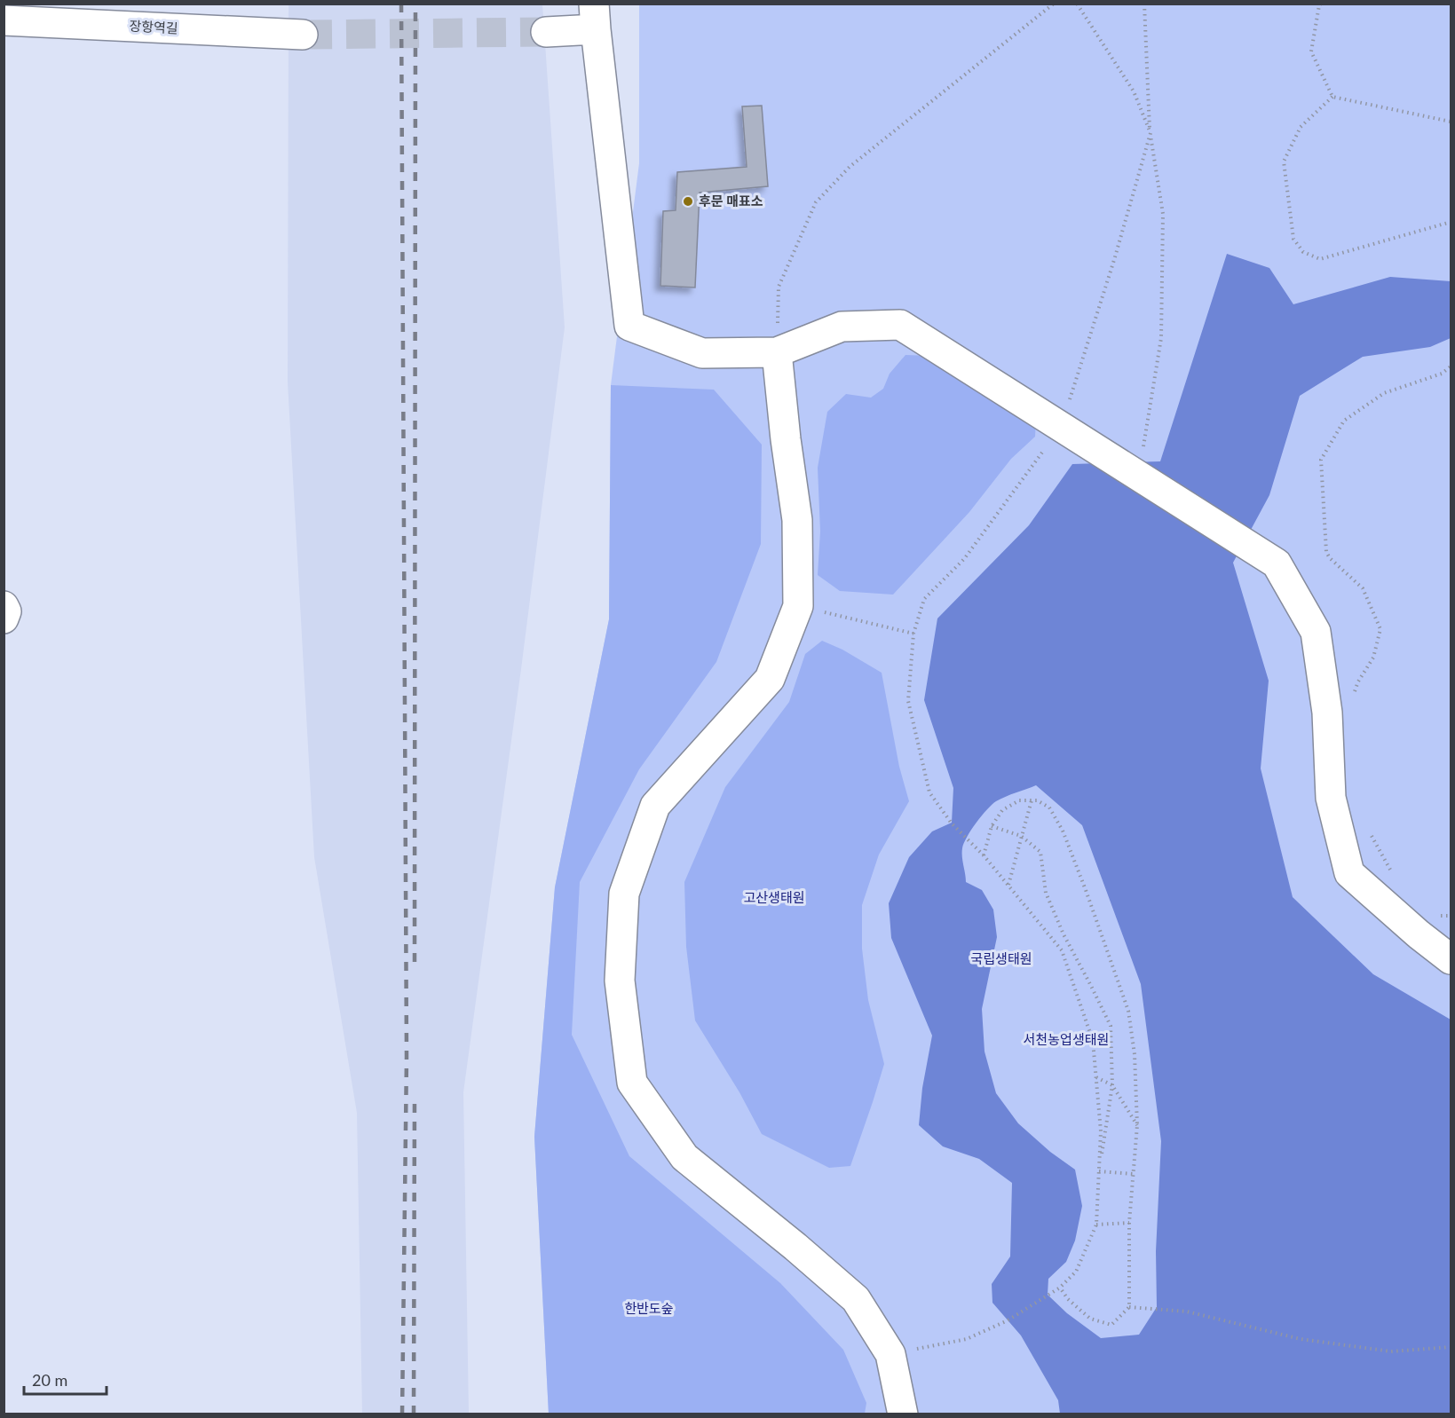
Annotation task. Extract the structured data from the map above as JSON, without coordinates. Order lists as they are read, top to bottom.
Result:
{
  "streets": {
    "street": ["장항역길"]
  },
  "parks": [
    "고산생태원",
    "국립생태원",
    "서천농업생태원",
    "한반도숲"
  ],
  "places": ["후문 매표소"],
  "scale_bar": "20 m"
}
